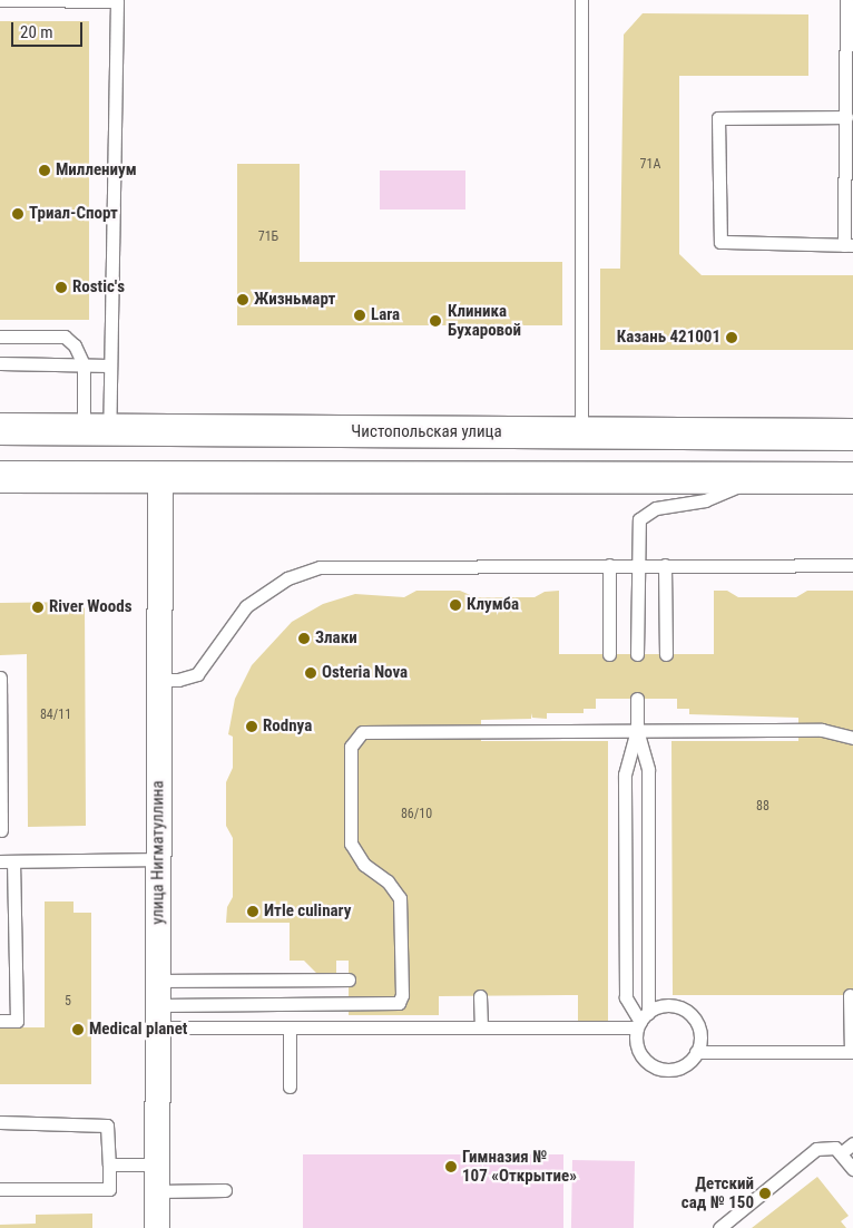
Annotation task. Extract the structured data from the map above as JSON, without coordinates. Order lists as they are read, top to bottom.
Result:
{
  "streets": {
    "main road": ["Чистопольская улица"],
    "street": ["улица Нигматуллина"]
  },
  "places": [
    "Миллениум",
    "Триал-Спорт",
    "Rostiс's",
    "Жизньмарт",
    "Lara",
    "Клиника Бухаровой",
    "Казань 421001",
    "Клумба",
    "River Woods",
    "Злаки",
    "Osteria Nova",
    "Rodnya",
    "Итle culinary",
    "Medical planet",
    "Гимназия № 107 «Открытие»",
    "Детский сад № 150"
  ],
  "house_numbers": [
    "71А",
    "71Б",
    "84/11",
    "88",
    "86/10",
    "5"
  ],
  "scale_bar": "20 m"
}
